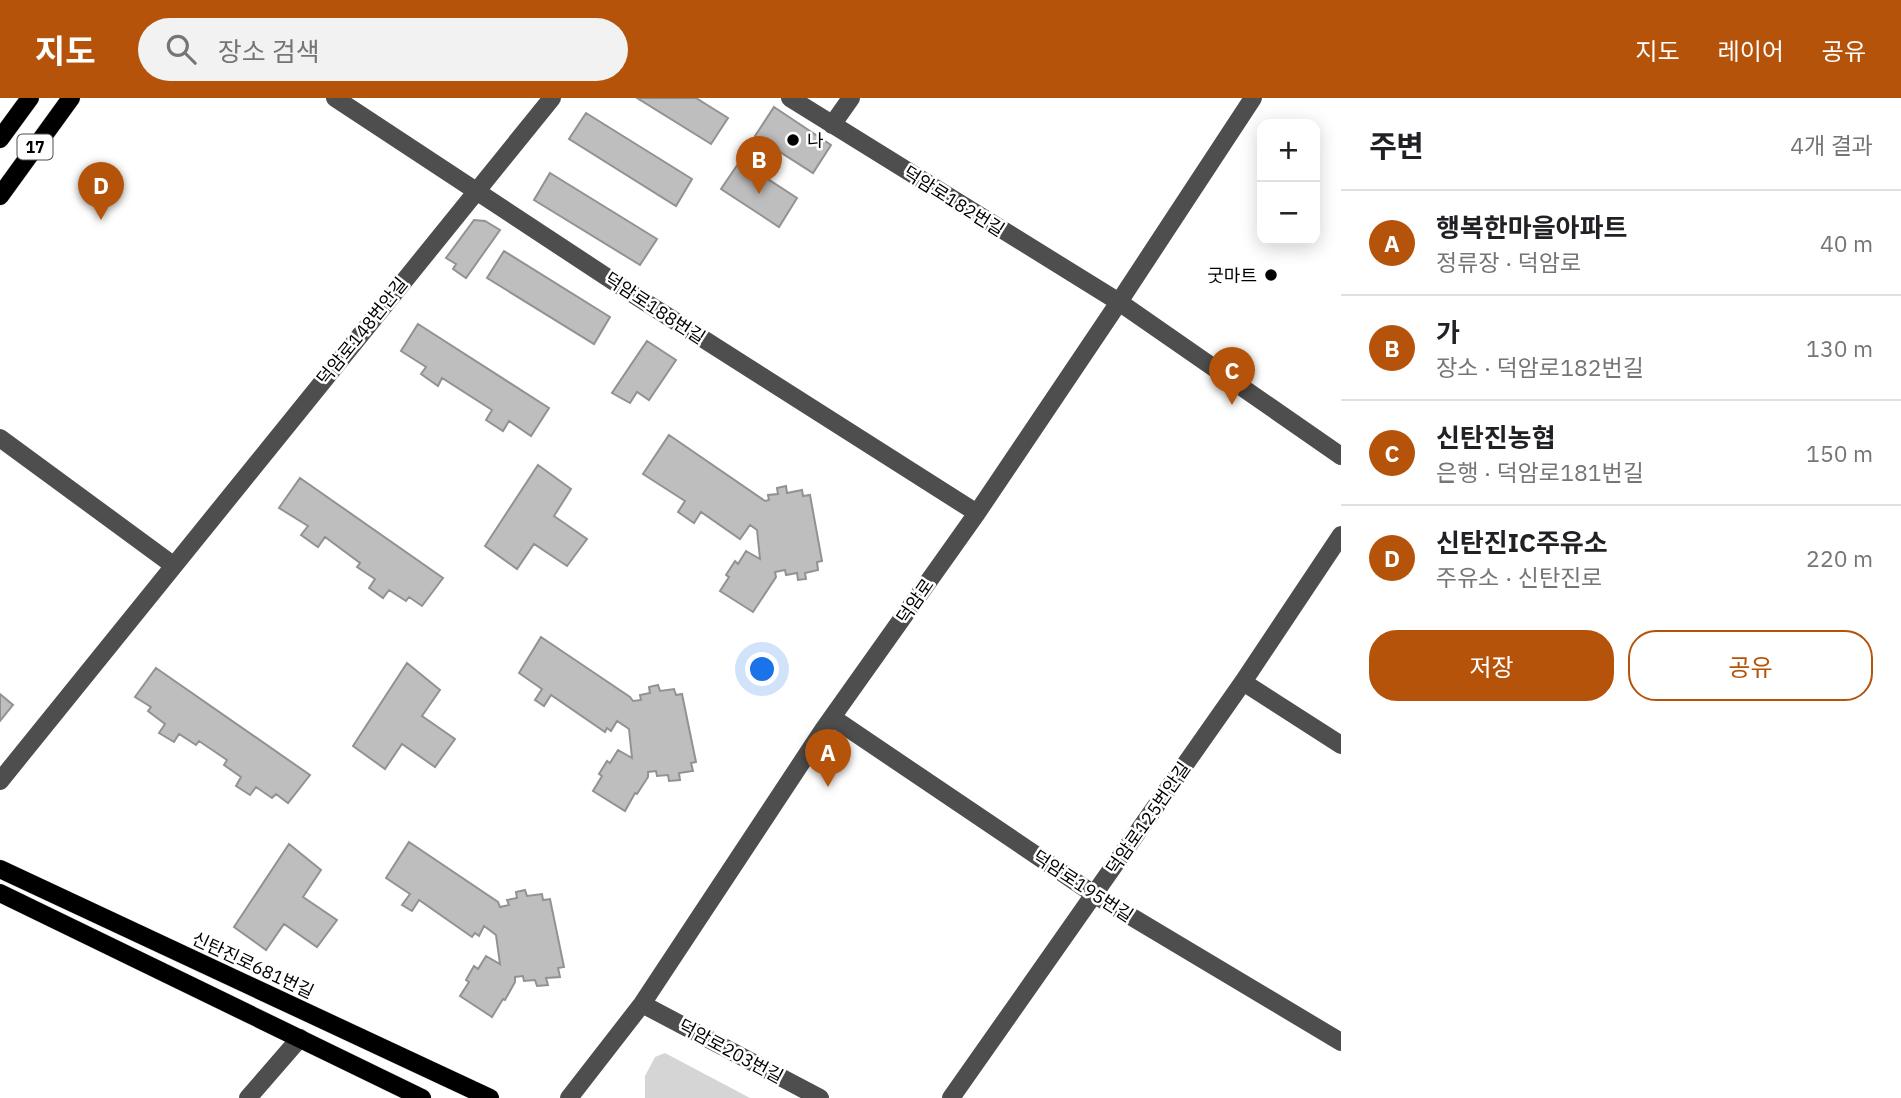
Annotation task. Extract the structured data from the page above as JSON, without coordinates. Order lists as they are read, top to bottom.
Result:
{
  "streets": {
    "main road": ["17", "신탄진로681번길"],
    "street": [
      "덕암로182번길",
      "덕암로188번길",
      "덕암로148번안길",
      "덕암로",
      "덕암로125번안길",
      "덕암로195번길",
      "덕암로203번길"
    ]
  },
  "crossings": [
    ["덕암로182번길", "덕암로"],
    ["덕암로188번길", "덕암로148번안길"],
    ["덕암로188번길", "덕암로"],
    ["덕암로", "덕암로195번길"],
    ["덕암로", "덕암로203번길"],
    ["덕암로125번안길", "덕암로195번길"]
  ],
  "places": ["나", "굿마트"],
  "page": {
    "header": "지도",
    "search": "장소 검색",
    "nav": ["지도", "레이어", "공유"],
    "heading": ["주변", "4개 결과"],
    "map_buttons": ["+", "−"],
    "pins": [
      "B",
      "D",
      "C",
      "A"
    ],
    "list": [
      {
        "mark": "A",
        "name": "행복한마을아파트",
        "note": "정류장 · 덕암로",
        "value": "40 m"
      },
      {
        "mark": "B",
        "name": "가",
        "note": "장소 · 덕암로182번길",
        "value": "130 m"
      },
      {
        "mark": "C",
        "name": "신탄진농협",
        "note": "은행 · 덕암로181번길",
        "value": "150 m"
      },
      {
        "mark": "D",
        "name": "신탄진IC주유소",
        "note": "주유소 · 신탄진로",
        "value": "220 m"
      }
    ],
    "buttons": ["저장", "공유"]
  }
}
